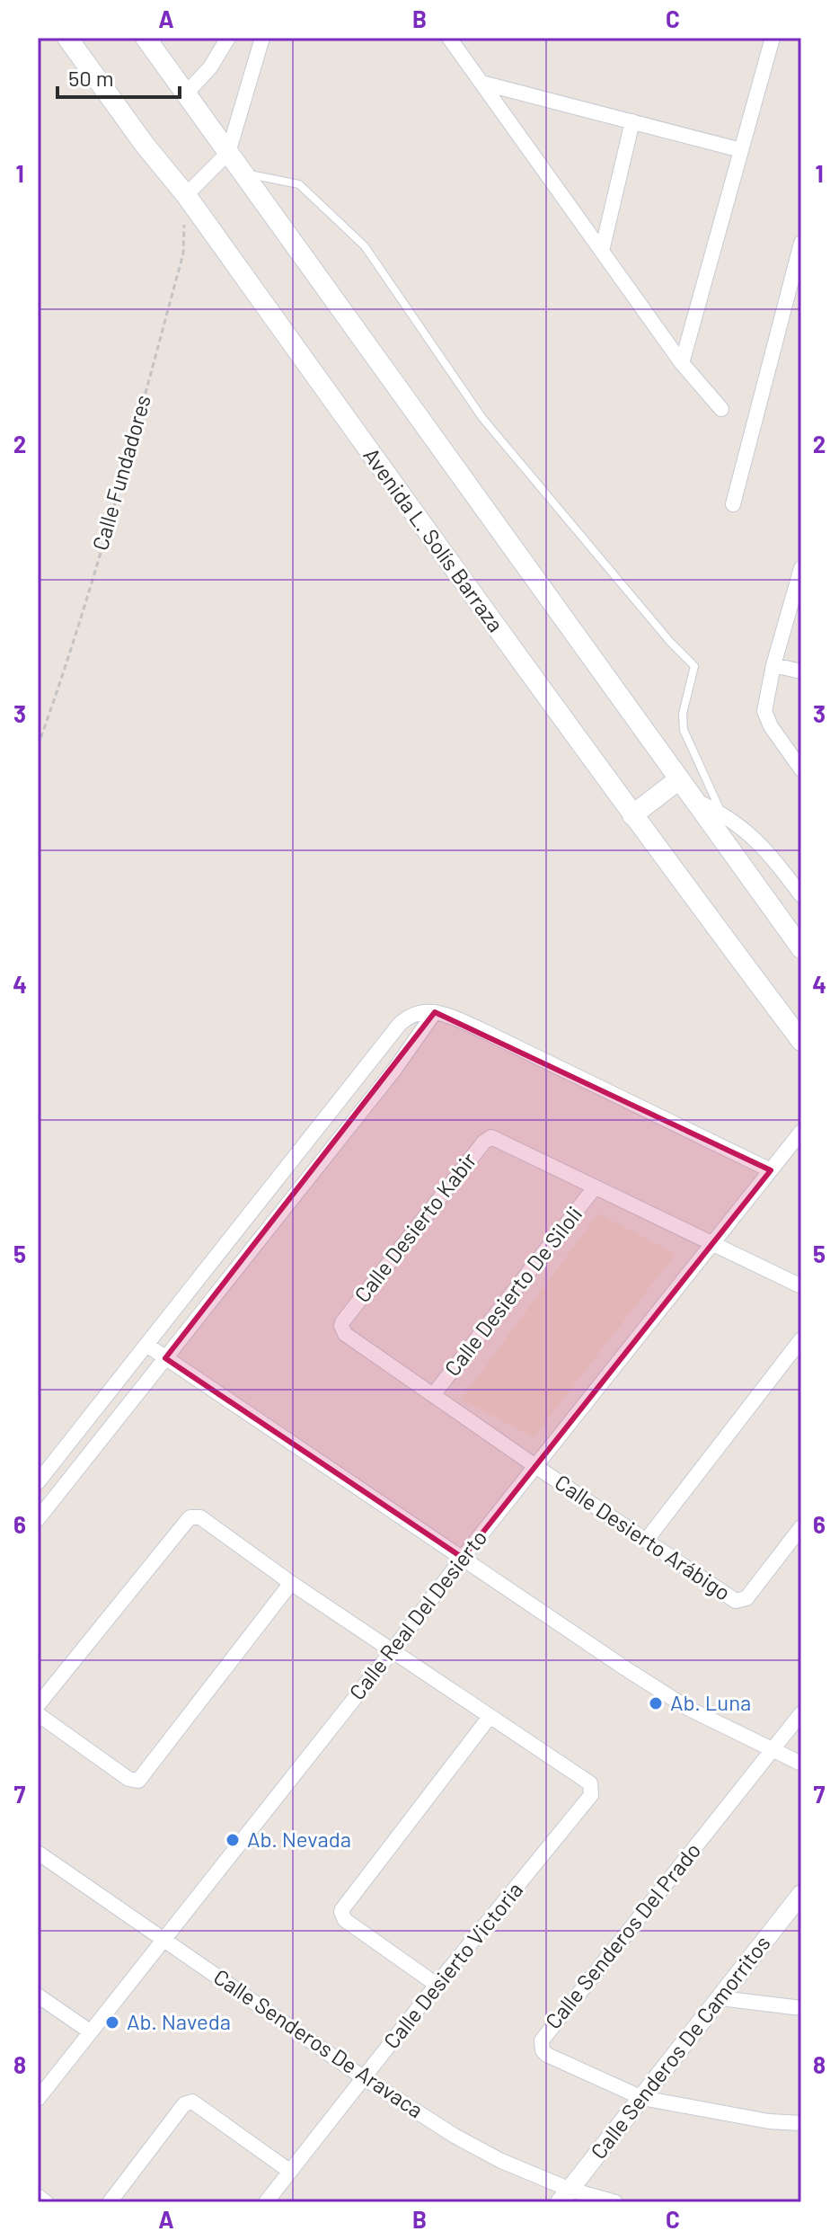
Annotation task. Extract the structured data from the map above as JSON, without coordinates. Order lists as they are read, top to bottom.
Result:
{
  "streets": {
    "main road": ["Avenida L. Solís Barraza"],
    "street": [
      "Calle Desierto Kabir",
      "Calle Desierto De Siloli",
      "Calle Desierto Arábigo",
      "Calle Real Del Desierto",
      "Calle Senderos Del Prado",
      "Calle Desierto Victoria",
      "Calle Senderos De Aravaca",
      "Calle Senderos De Camorritos"
    ],
    "path": ["Calle Fundadores"]
  },
  "crossings": [
    ["Calle Fundadores", "Avenida L. Solís Barraza"],
    ["Calle Desierto Kabir", "Calle Desierto De Siloli"],
    ["Calle Desierto Kabir", "Calle Desierto Arábigo"],
    ["Calle Desierto Kabir", "Calle Real Del Desierto"],
    ["Calle Desierto Arábigo", "Calle Real Del Desierto"],
    ["Calle Real Del Desierto", "Calle Senderos De Aravaca"],
    ["Calle Senderos Del Prado", "Calle Senderos De Camorritos"],
    ["Calle Desierto Victoria", "Calle Senderos De Aravaca"],
    ["Calle Senderos De Aravaca", "Calle Senderos De Camorritos"]
  ],
  "places": ["Ab. Luna", "Ab. Nevada", "Ab. Naveda"],
  "scale_bar": "50 m",
  "grid": {
    "columns": ["A", "B", "C"],
    "rows": [
      "1",
      "2",
      "3",
      "4",
      "5",
      "6",
      "7",
      "8"
    ]
  }
}
